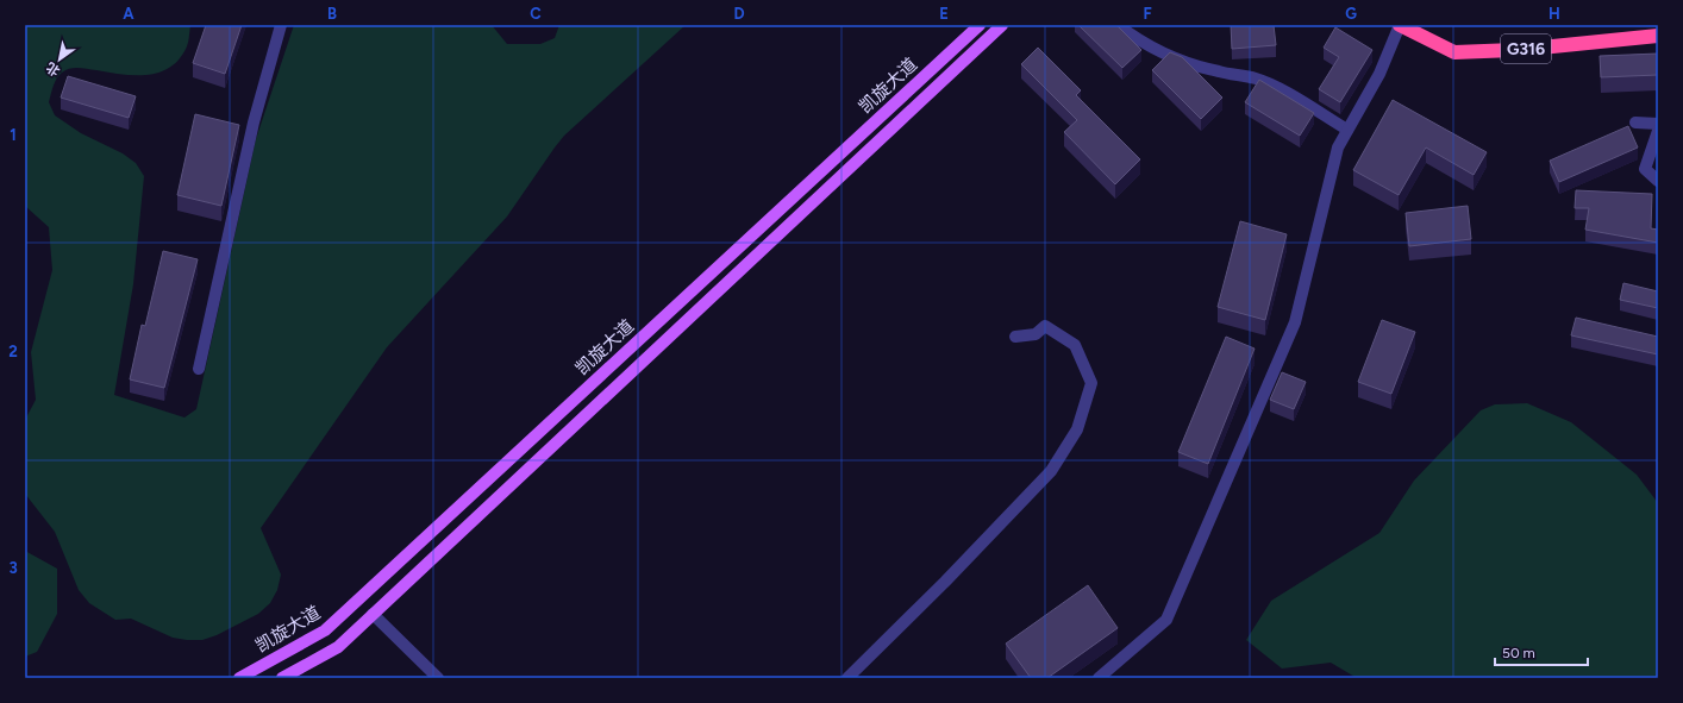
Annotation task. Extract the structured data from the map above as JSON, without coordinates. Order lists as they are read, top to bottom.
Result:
{
  "streets": {
    "highway": ["G316"],
    "main road": ["凯旋大道"]
  },
  "scale_bar": "50 m",
  "north": "bottom left",
  "grid": {
    "columns": [
      "A",
      "B",
      "C",
      "D",
      "E",
      "F",
      "G",
      "H"
    ],
    "rows": ["1", "2", "3"]
  }
}
